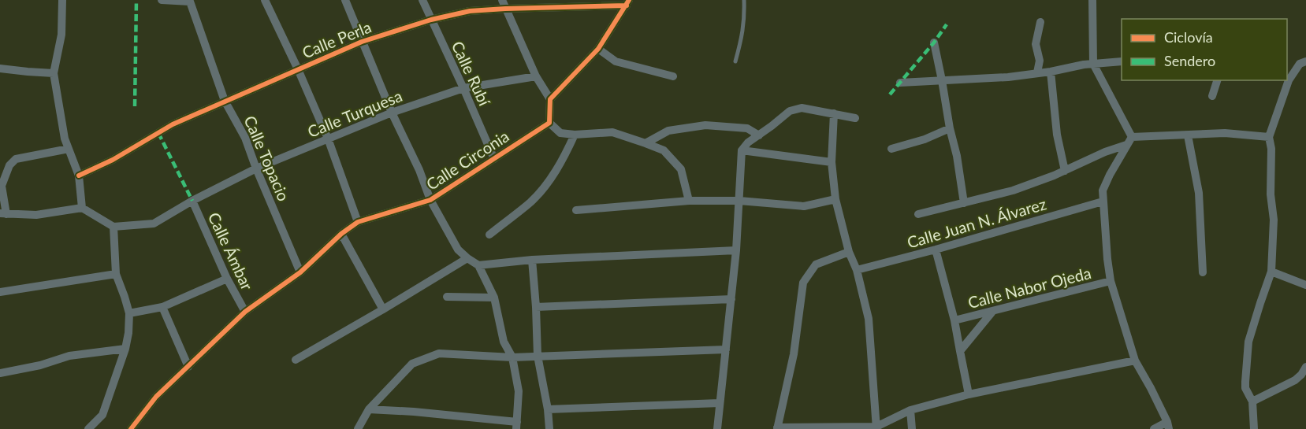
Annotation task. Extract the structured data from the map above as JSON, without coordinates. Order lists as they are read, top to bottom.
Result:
{
  "streets": {
    "street": [
      "Calle Perla",
      "Calle Rubí",
      "Calle Turquesa",
      "Calle Topacio",
      "Calle Circonia",
      "Calle Juan N. Álvarez",
      "Calle Ámbar",
      "Calle Nabor Ojeda"
    ]
  },
  "crossings": [
    ["Calle Perla", "Calle Rubí"],
    ["Calle Perla", "Calle Topacio"],
    ["Calle Rubí", "Calle Turquesa"],
    ["Calle Rubí", "Calle Circonia"],
    ["Calle Turquesa", "Calle Topacio"],
    ["Calle Turquesa", "Calle Ámbar"],
    ["Calle Topacio", "Calle Circonia"],
    ["Calle Circonia", "Calle Ámbar"]
  ],
  "legend": ["Ciclovía", "Sendero"]
}
